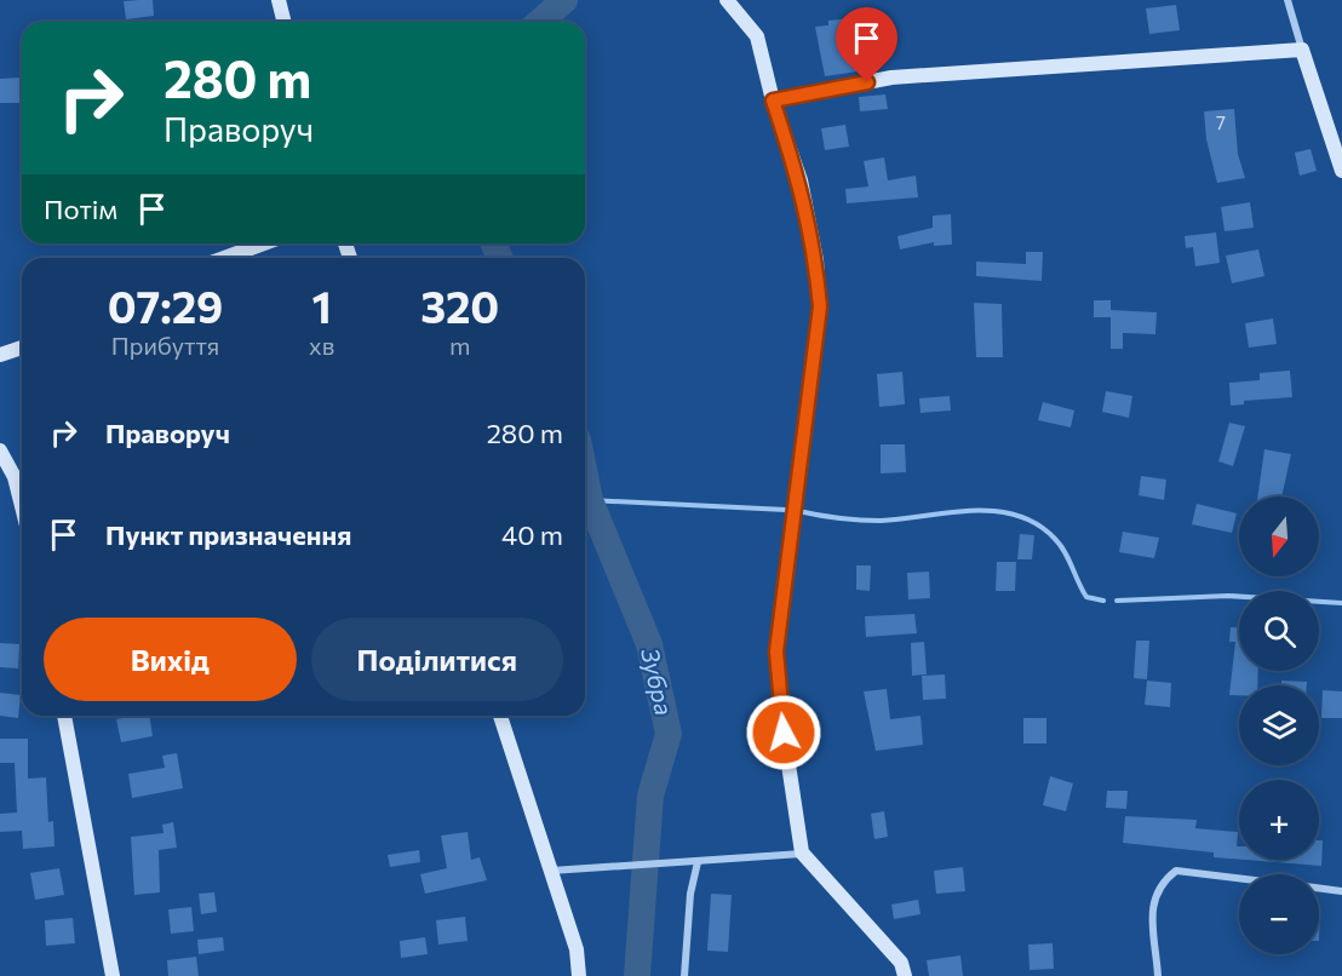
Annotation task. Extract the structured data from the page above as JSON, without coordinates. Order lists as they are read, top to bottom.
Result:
{
  "water": ["Зубра"],
  "house_numbers": ["7"],
  "north": "bottom",
  "page": {
    "turn": ["280 m", "Праворуч"],
    "then": "Потім",
    "eta": [
      "07:29",
      "Прибуття",
      "1",
      "хв",
      "320",
      "m"
    ],
    "list": [
      {
        "name": "Праворуч",
        "value": "280 m"
      },
      {
        "name": "Пункт призначення",
        "value": "40 m"
      }
    ],
    "map_buttons": ["+", "−"],
    "buttons": ["Вихід", "Поділитися"]
  }
}
